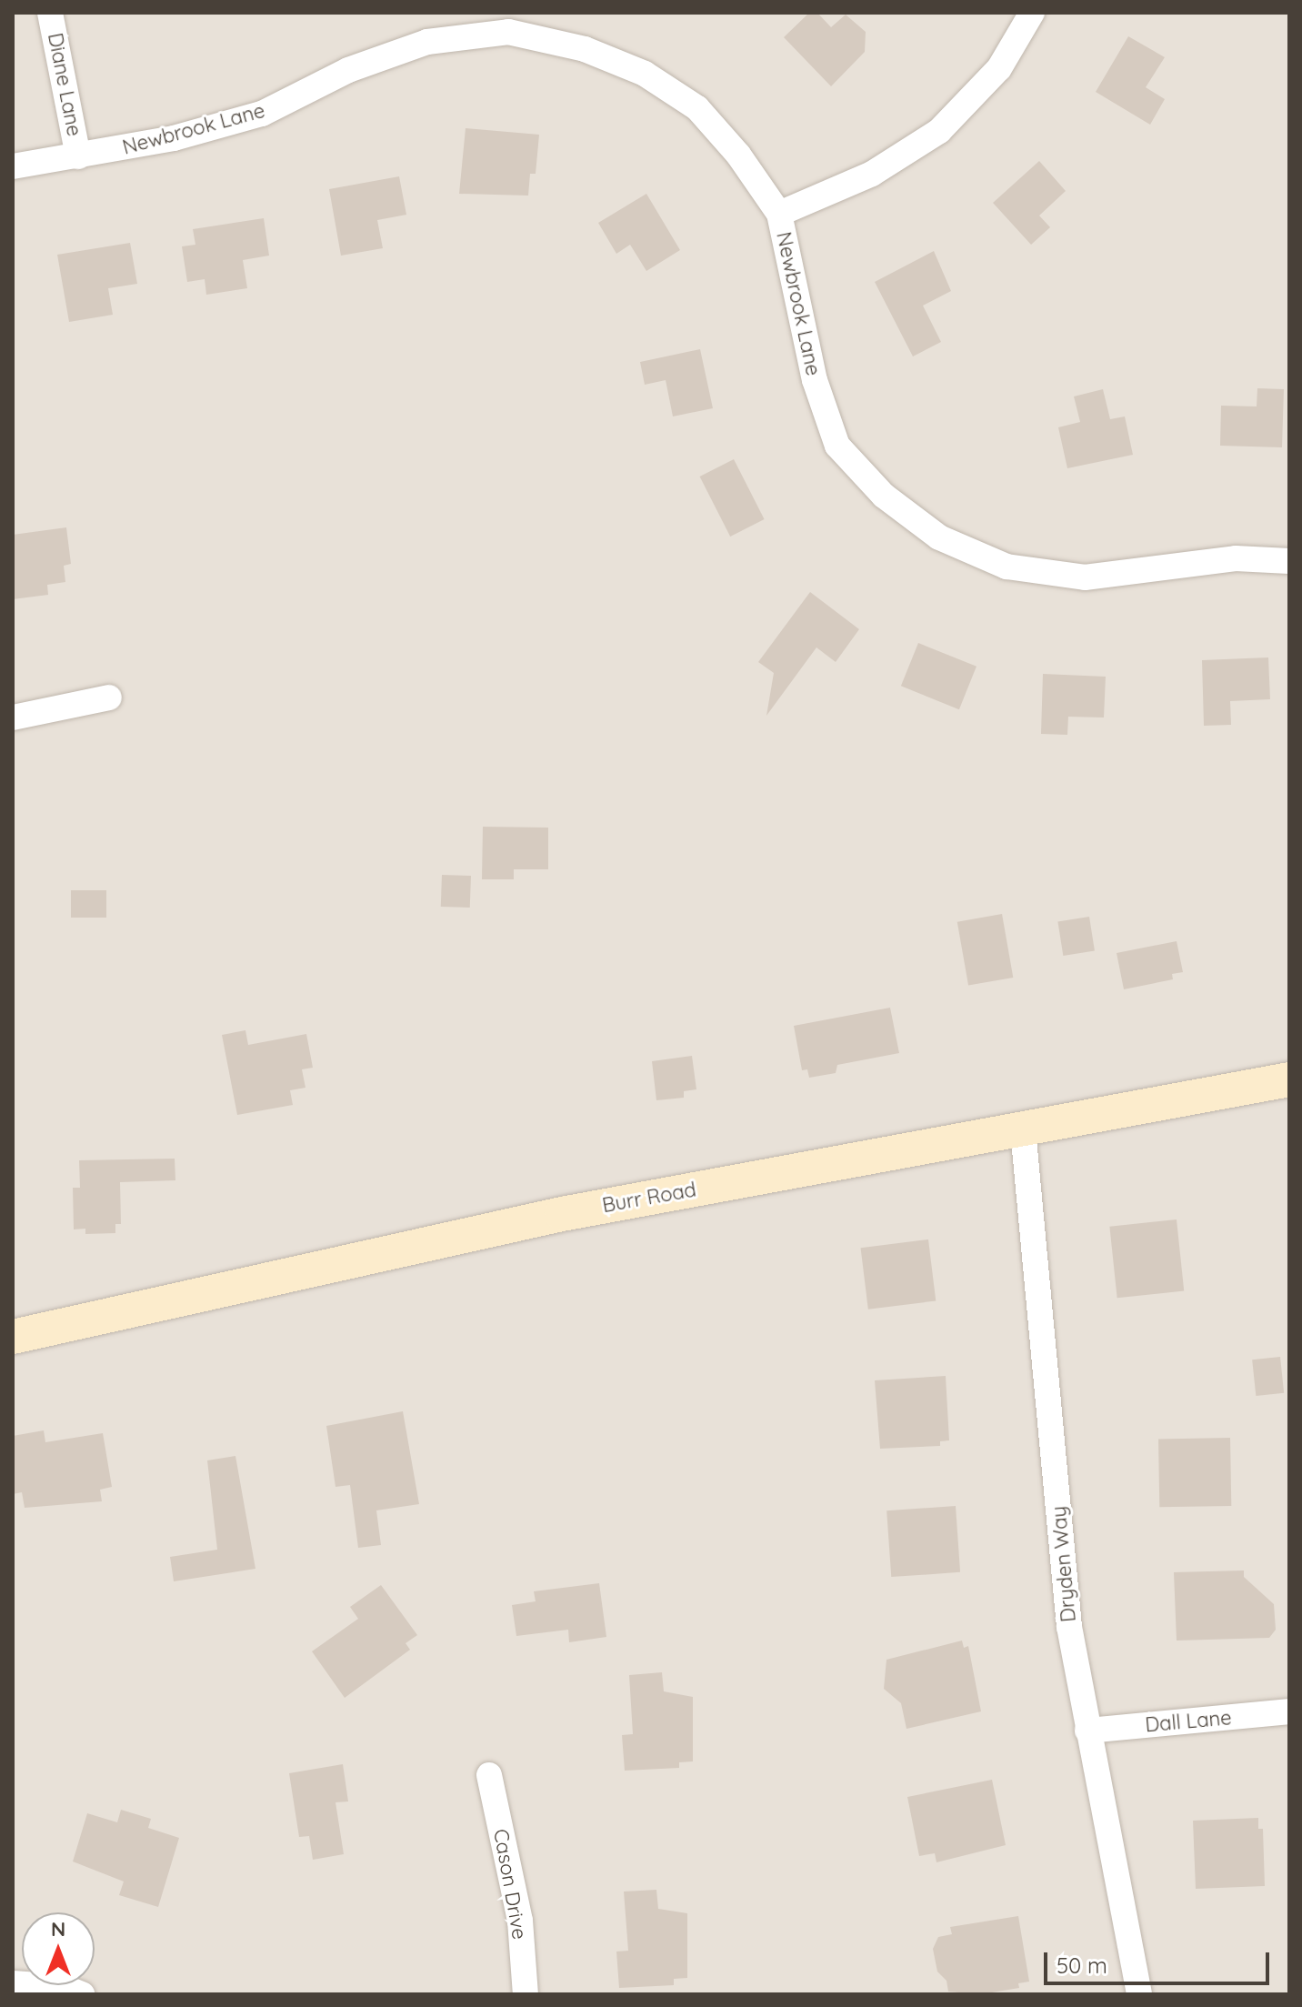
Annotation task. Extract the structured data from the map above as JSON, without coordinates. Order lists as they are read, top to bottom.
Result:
{
  "streets": {
    "street": [
      "Diane Lane",
      "Newbrook Lane",
      "Burr Road",
      "Dryden Way",
      "Dall Lane",
      "Cason Drive"
    ]
  },
  "crossings": [
    ["Diane Lane", "Newbrook Lane"],
    ["Burr Road", "Dryden Way"],
    ["Dryden Way", "Dall Lane"]
  ],
  "scale_bar": "50 m",
  "north": "top"
}
